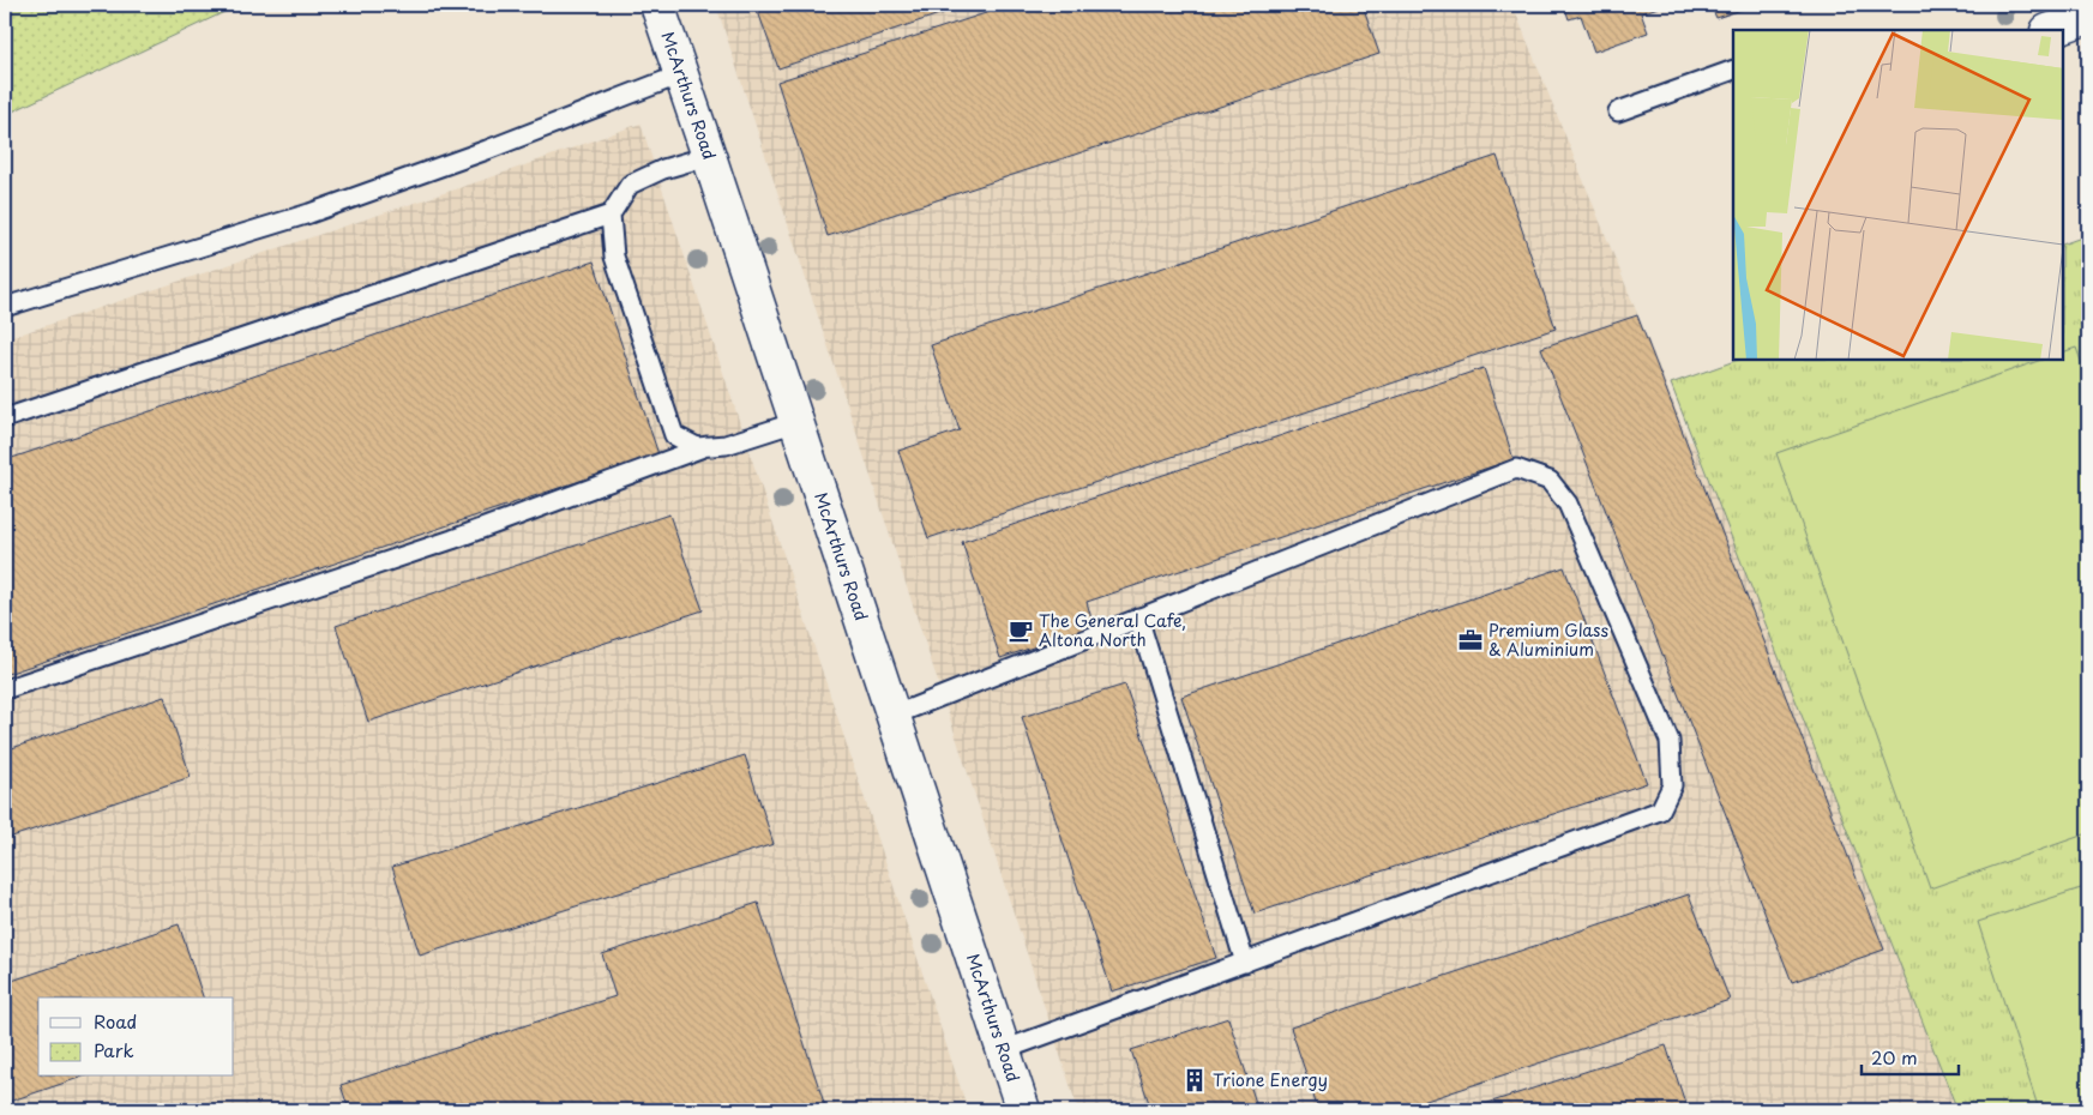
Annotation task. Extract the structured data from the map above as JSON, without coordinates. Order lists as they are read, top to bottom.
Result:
{
  "streets": {
    "street": ["McArthurs Road"]
  },
  "places": {
    "cafe": ["The General Cafe, Altona North"],
    "office": ["Premium Glass & Aluminium"],
    "building": ["Trione Energy"]
  },
  "legend": ["Road", "Park"],
  "scale_bar": "20 m"
}
